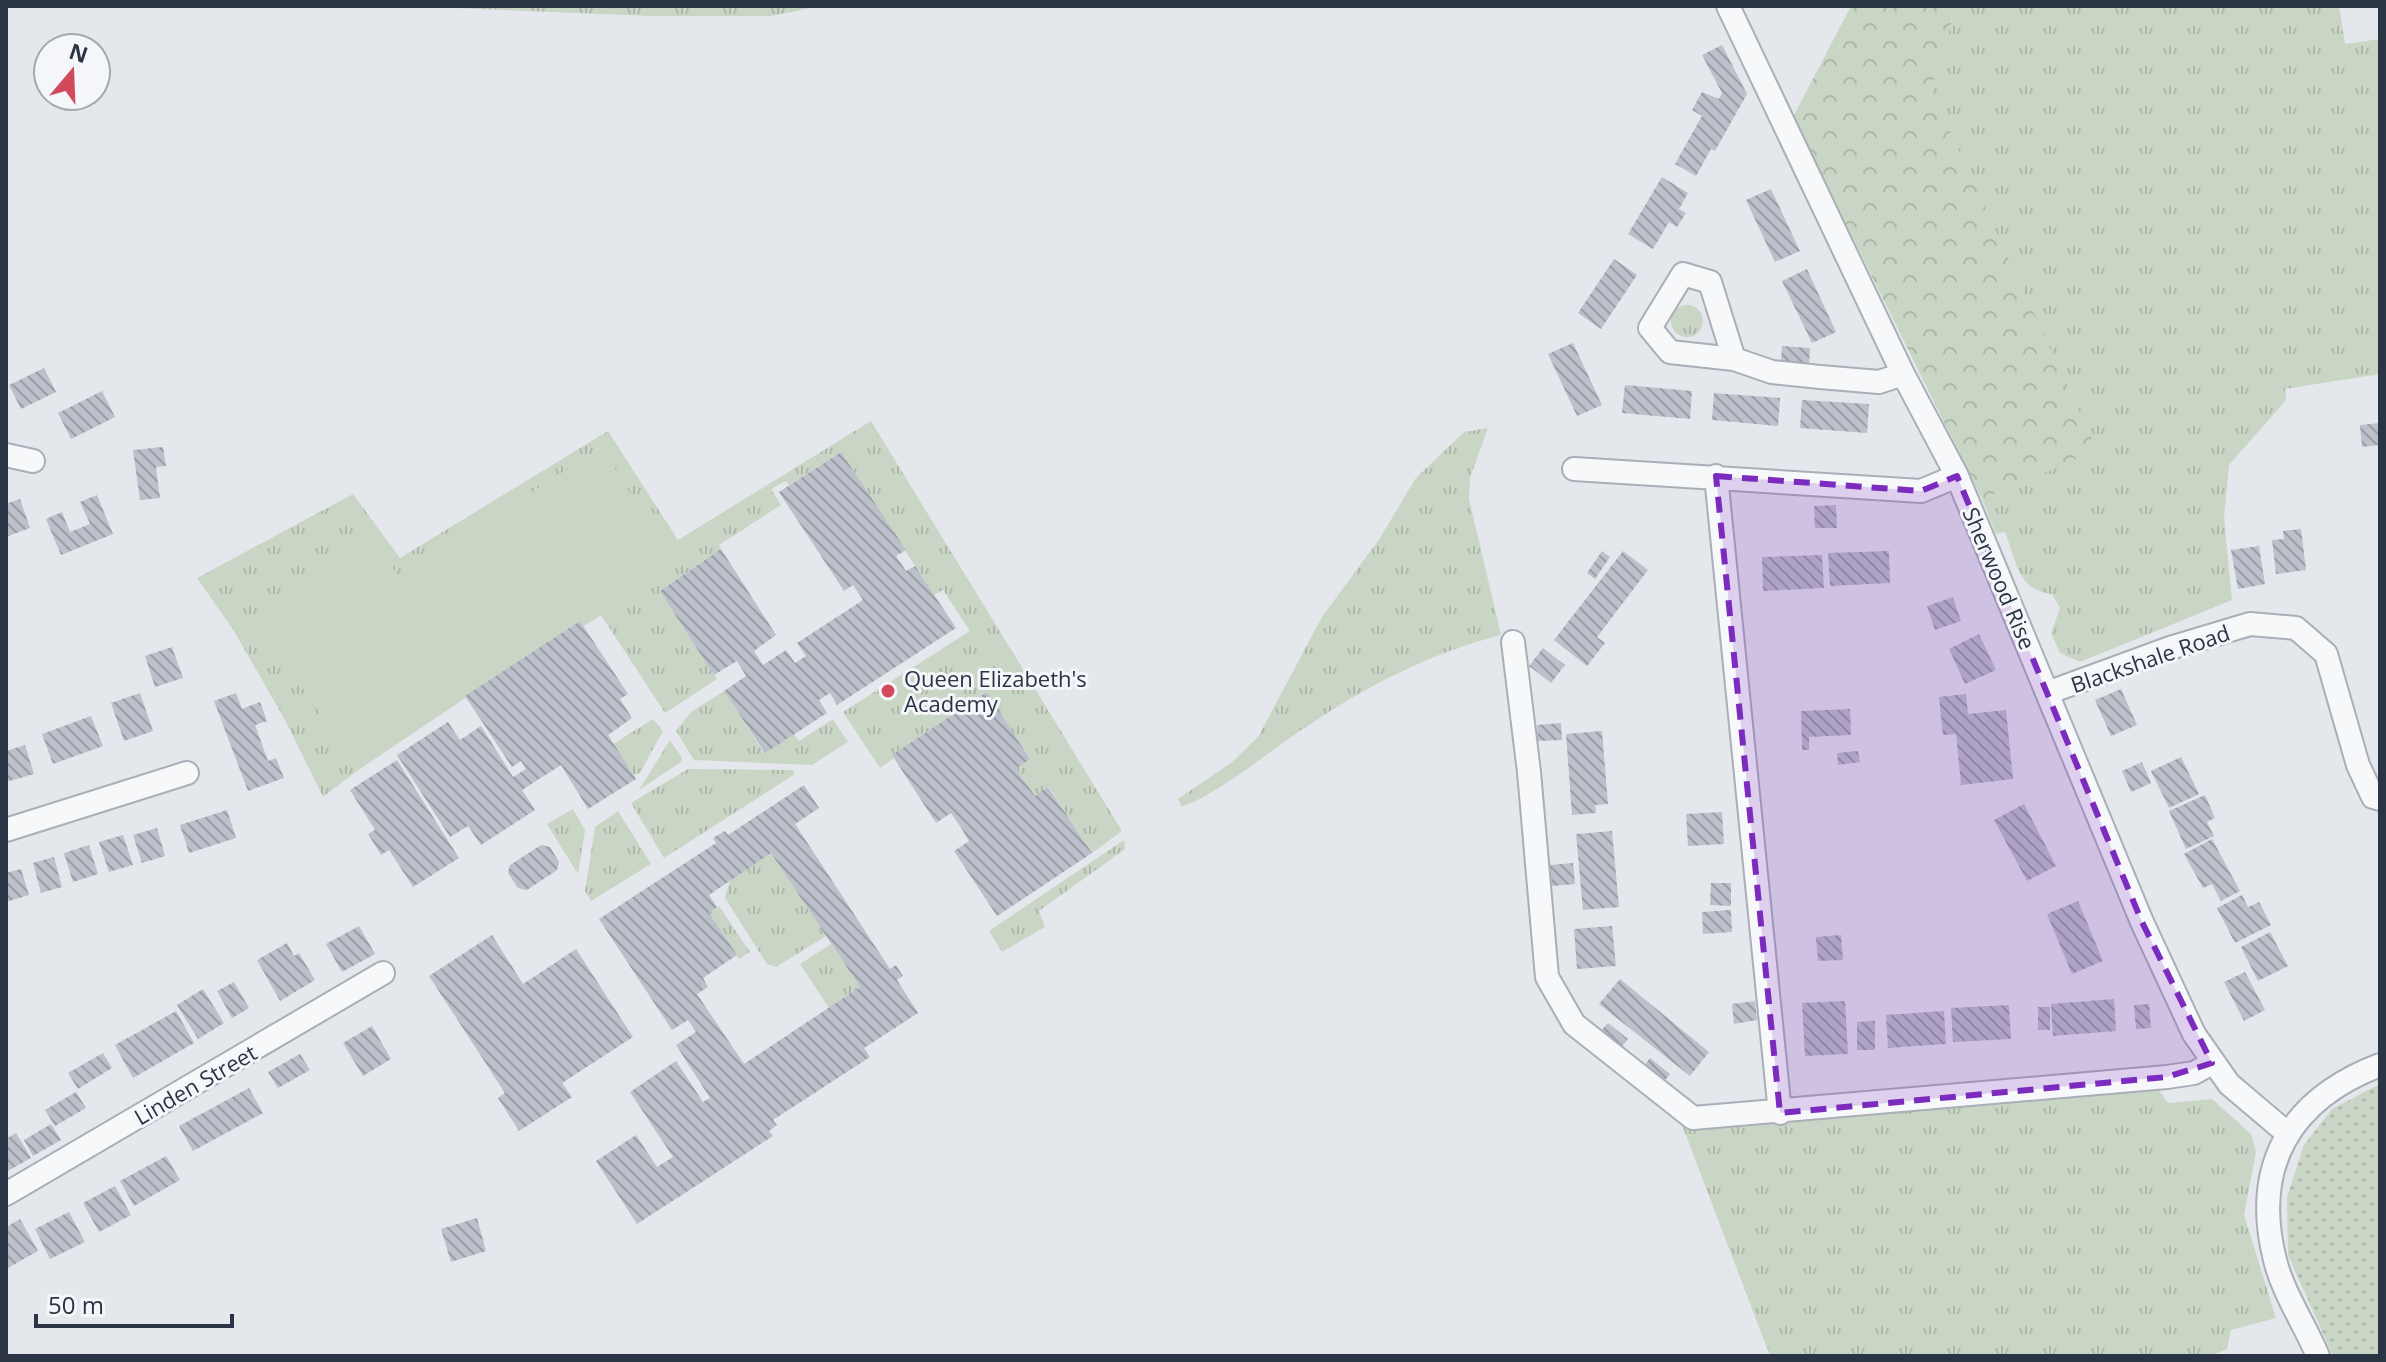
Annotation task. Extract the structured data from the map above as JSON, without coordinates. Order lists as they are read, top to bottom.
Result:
{
  "streets": {
    "street": ["Sherwood Rise", "Blackshale Road", "Linden Street"]
  },
  "crossings": [
    ["Sherwood Rise", "Blackshale Road"]
  ],
  "places": ["Queen Elizabeth's Academy"],
  "scale_bar": "50 m",
  "north": "top"
}
